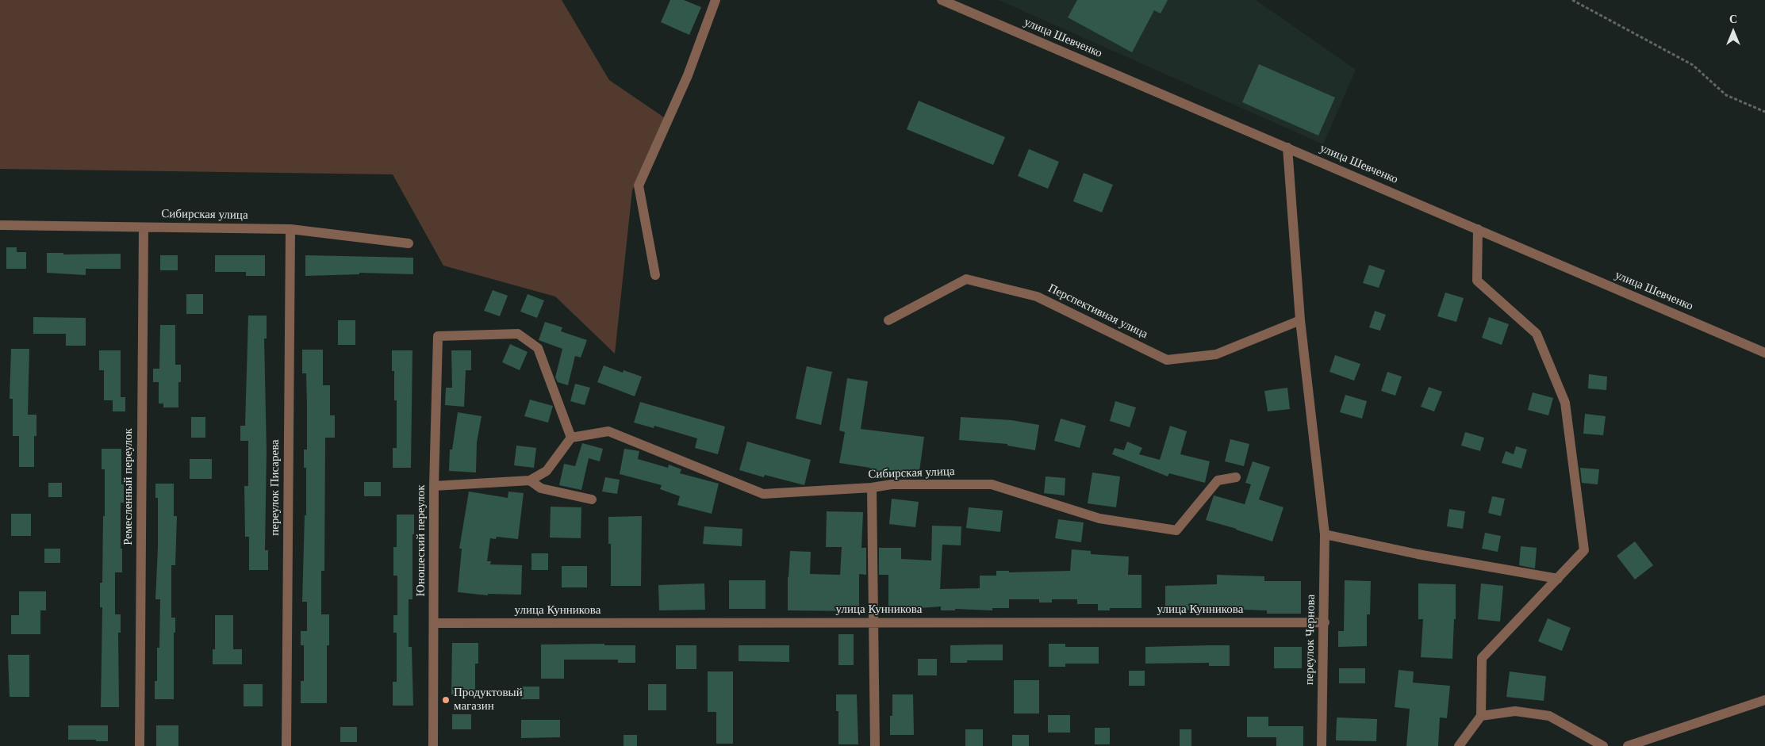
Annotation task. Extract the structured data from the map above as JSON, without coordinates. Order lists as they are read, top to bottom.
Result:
{
  "streets": {
    "street": [
      "улица Шевченко",
      "Сибирская улица",
      "Перспективная улица",
      "Ремесленный переулок",
      "переулок Писарева",
      "Юношеский переулок",
      "улица Кунникова",
      "переулок Чернова"
    ]
  },
  "crossings": [
    ["улица Шевченко", "переулок Чернова"],
    ["Сибирская улица", "Ремесленный переулок"],
    ["Сибирская улица", "переулок Писарева"],
    ["Сибирская улица", "Юношеский переулок"],
    ["Перспективная улица", "переулок Чернова"],
    ["Юношеский переулок", "улица Кунникова"],
    ["улица Кунникова", "переулок Чернова"]
  ],
  "places": ["Продуктовый магазин"],
  "north": "top"
}
